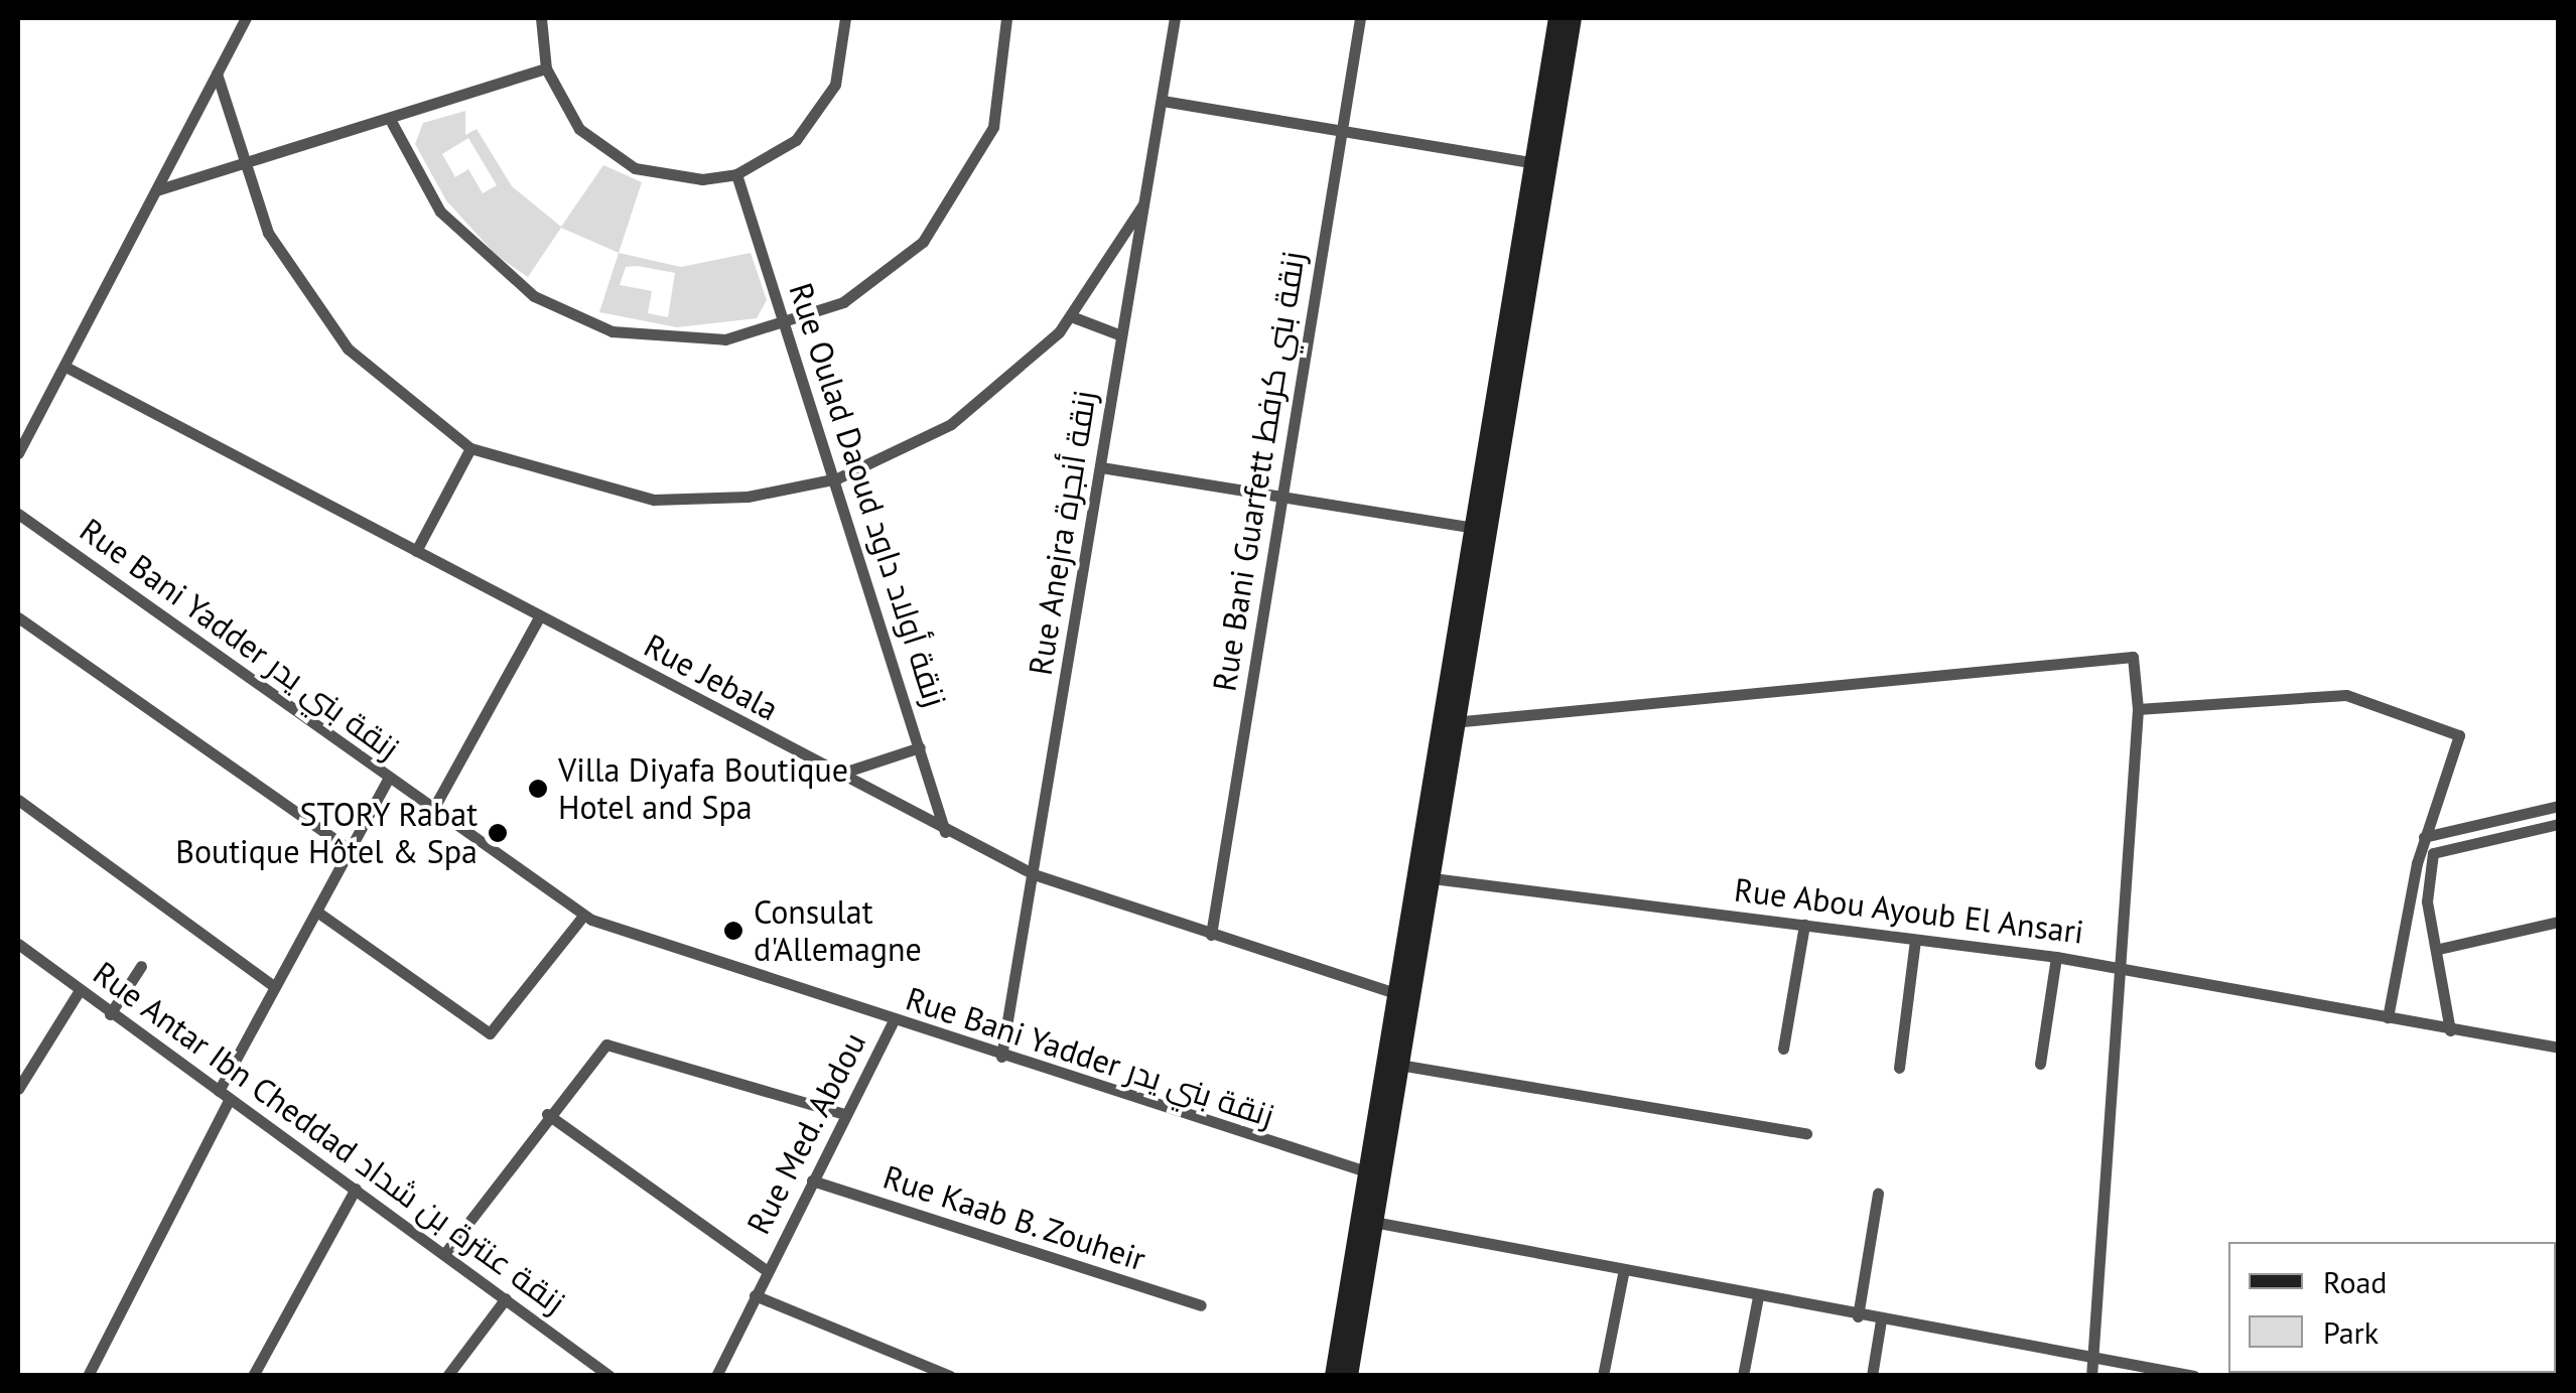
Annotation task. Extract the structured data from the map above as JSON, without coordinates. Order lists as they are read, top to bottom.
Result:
{
  "streets": {
    "street": [
      "Rue Bani Guarfett زنقة بني كرفط",
      "Rue Oulad Daoud زنقة أولاد داود",
      "Rue Anejra زنقة أنجرة",
      "Rue Bani Yadder زنقة بني يدر",
      "Rue Jebala",
      "Rue Abou Ayoub El Ansari",
      "Rue Med. Abdou",
      "Rue Antar Ibn Cheddad زنقة عنترة بن شداد",
      "Rue Kaab B. Zouheir"
    ]
  },
  "crossings": [
    ["Rue Bani Guarfett زنقة بني كرفط", "Rue Jebala"],
    ["Rue Oulad Daoud زنقة أولاد داود", "Rue Jebala"],
    ["Rue Anejra زنقة أنجرة", "Rue Bani Yadder زنقة بني يدر"],
    ["Rue Anejra زنقة أنجرة", "Rue Jebala"],
    ["Rue Bani Yadder زنقة بني يدر", "Rue Med. Abdou"],
    ["Rue Med. Abdou", "Rue Kaab B. Zouheir"]
  ],
  "places": ["Villa Diyafa Boutique Hotel and Spa", "STORY Rabat Boutique Hôtel & Spa", "Consulat d'Allemagne"],
  "legend": ["Road", "Park"]
}
